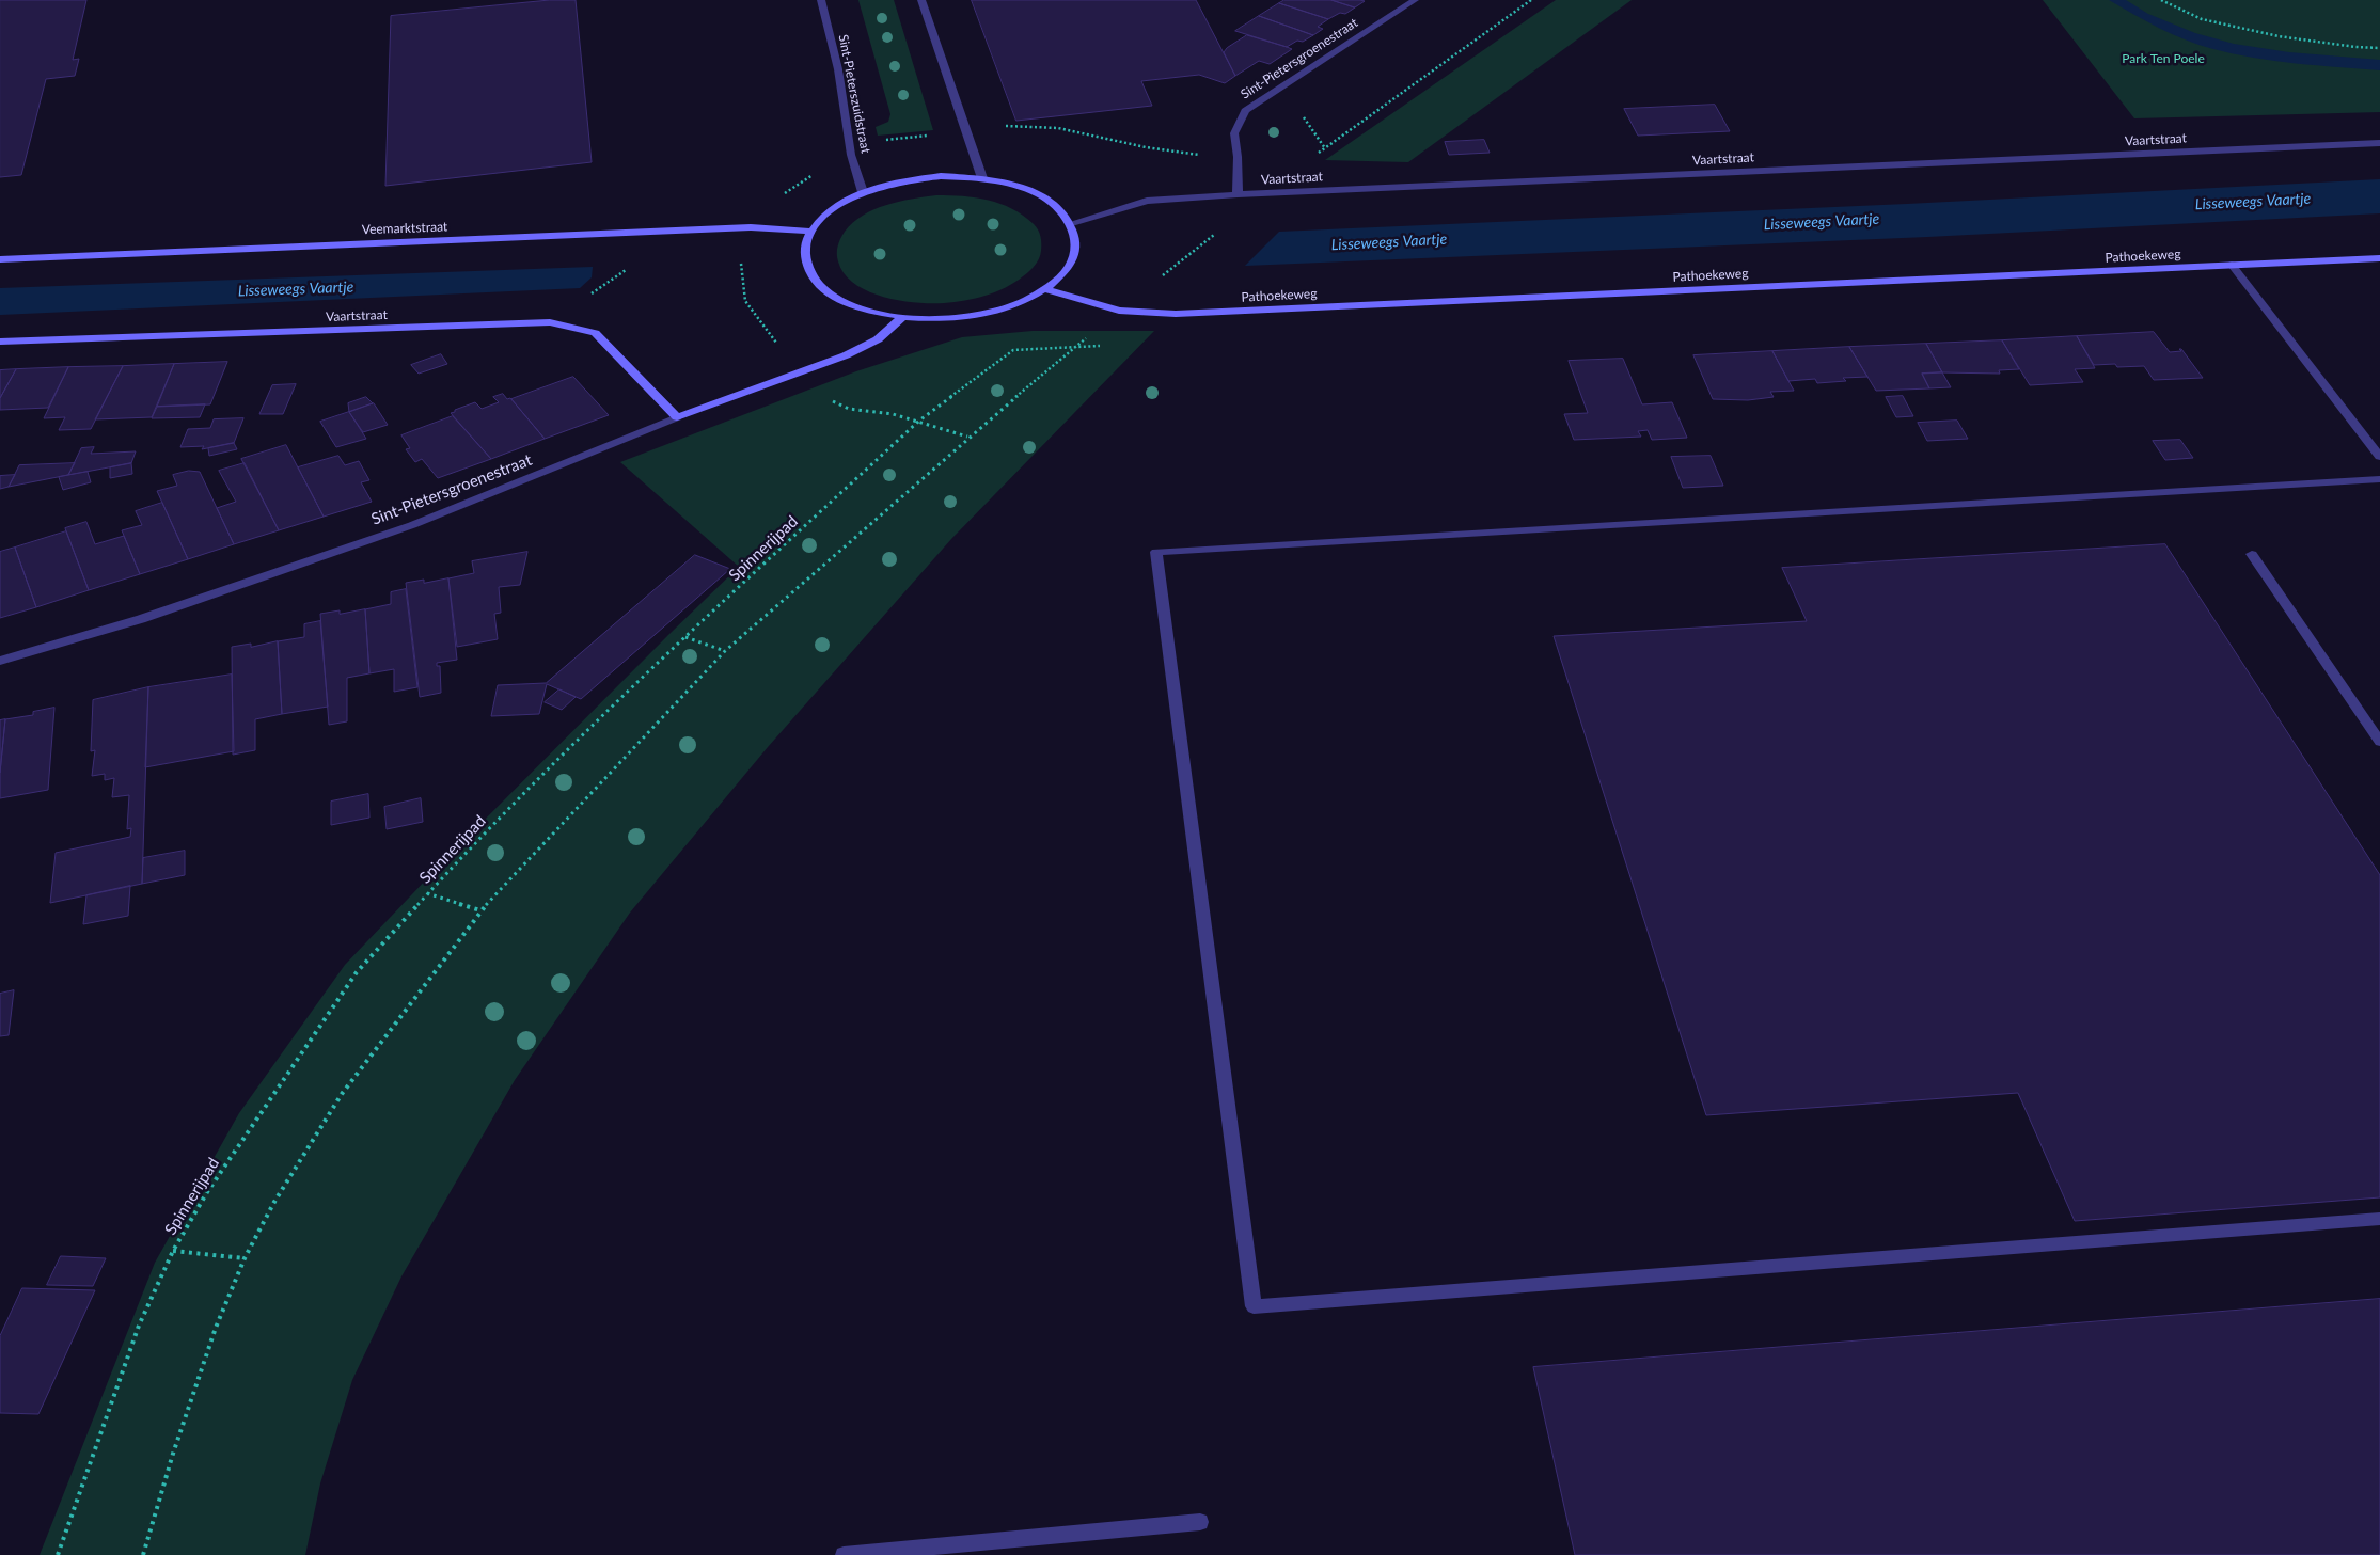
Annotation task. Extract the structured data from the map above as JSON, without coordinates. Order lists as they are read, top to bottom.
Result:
{
  "streets": {
    "main road": [
      "Sint-Pietersgroenestraat",
      "Vaartstraat",
      "Veemarktstraat",
      "Pathoekeweg"
    ],
    "street": ["Sint-Pieterszuidstraat"],
    "path": ["Spinnerijpad"]
  },
  "crossings": [
    ["Sint-Pietersgroenestraat", "Vaartstraat"]
  ],
  "water": ["Lisseweegs Vaartje"],
  "parks": ["Park Ten Poele"]
}
